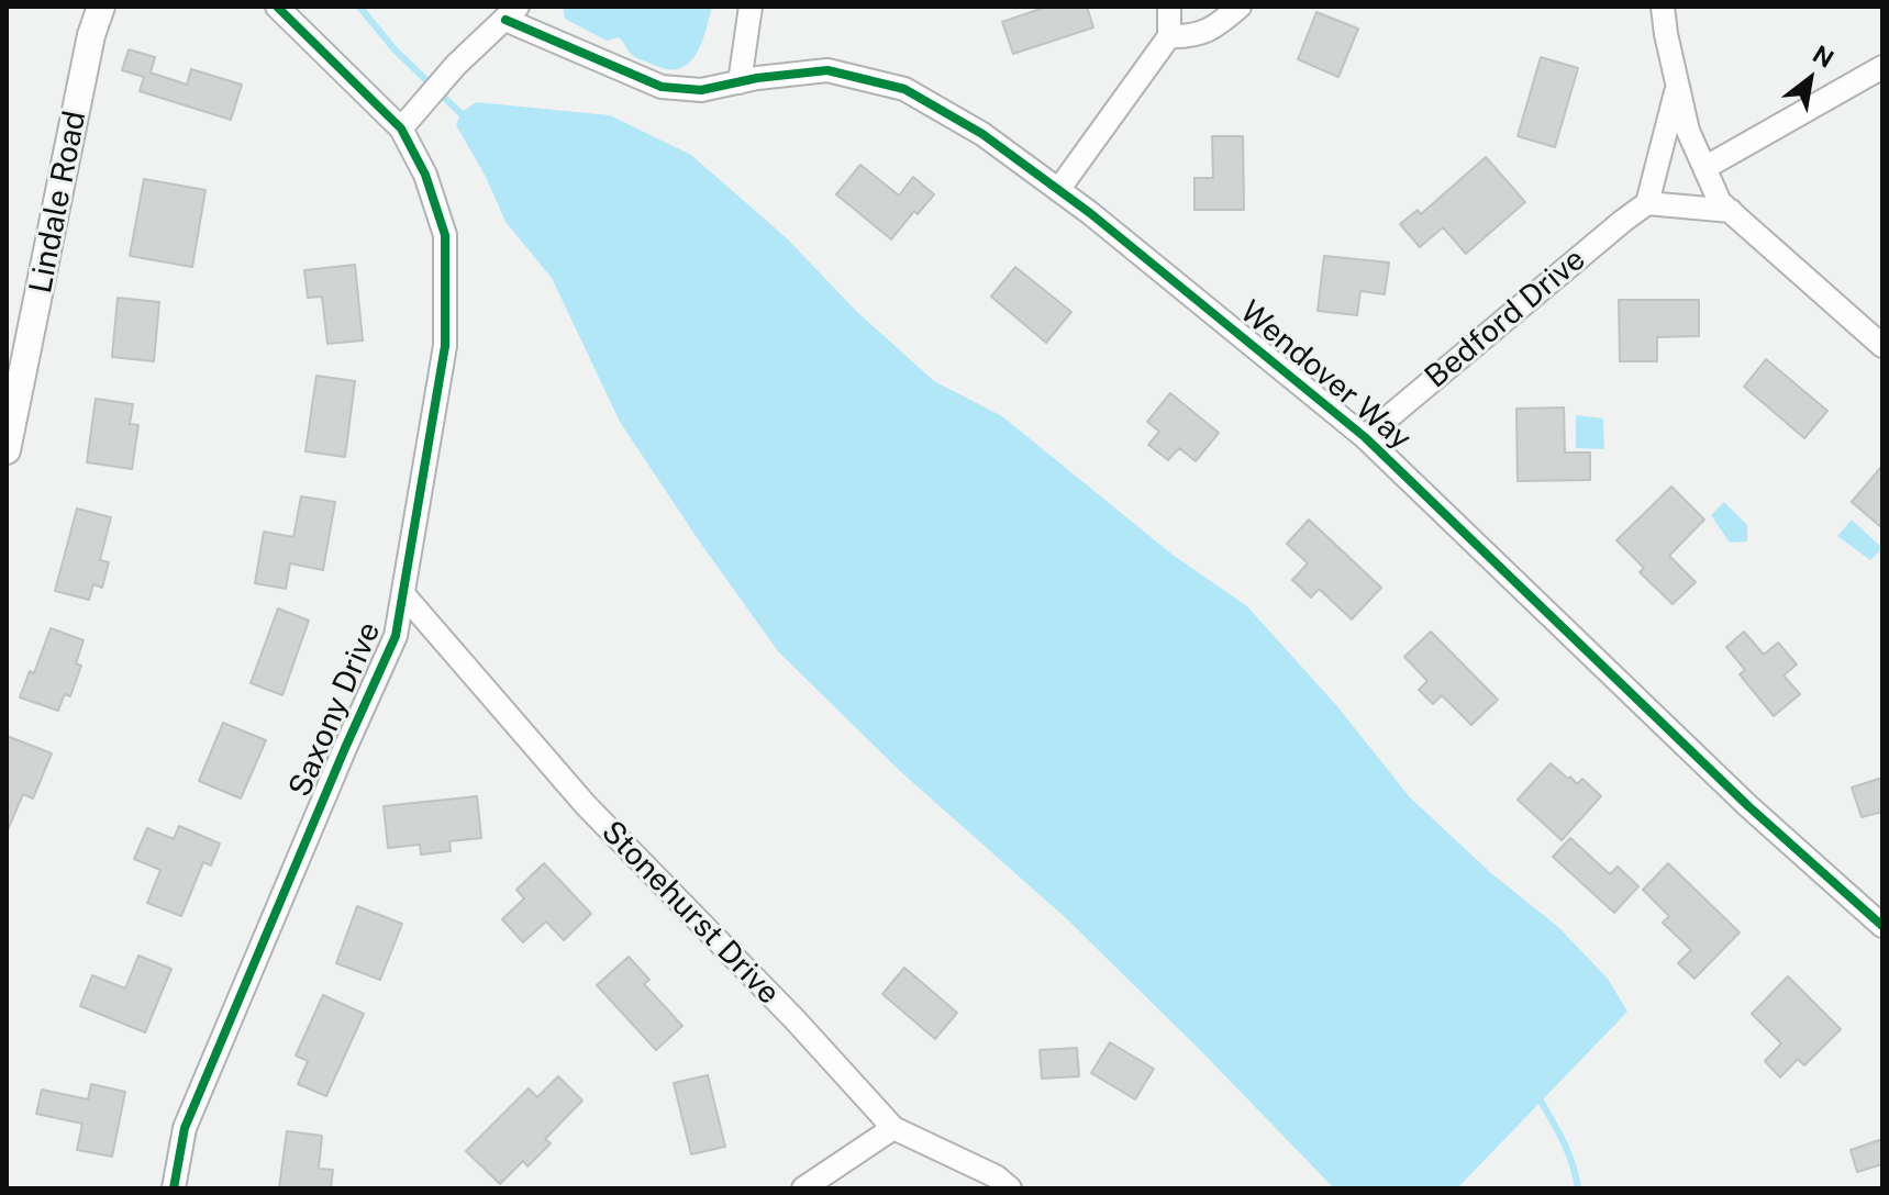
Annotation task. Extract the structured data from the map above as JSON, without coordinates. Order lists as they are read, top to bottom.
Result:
{
  "streets": {
    "street": [
      "Lindale Road",
      "Bedford Drive",
      "Wendover Way",
      "Saxony Drive",
      "Stonehurst Drive"
    ]
  },
  "crossings": [
    ["Bedford Drive", "Wendover Way"],
    ["Saxony Drive", "Stonehurst Drive"]
  ],
  "north": "top right"
}
